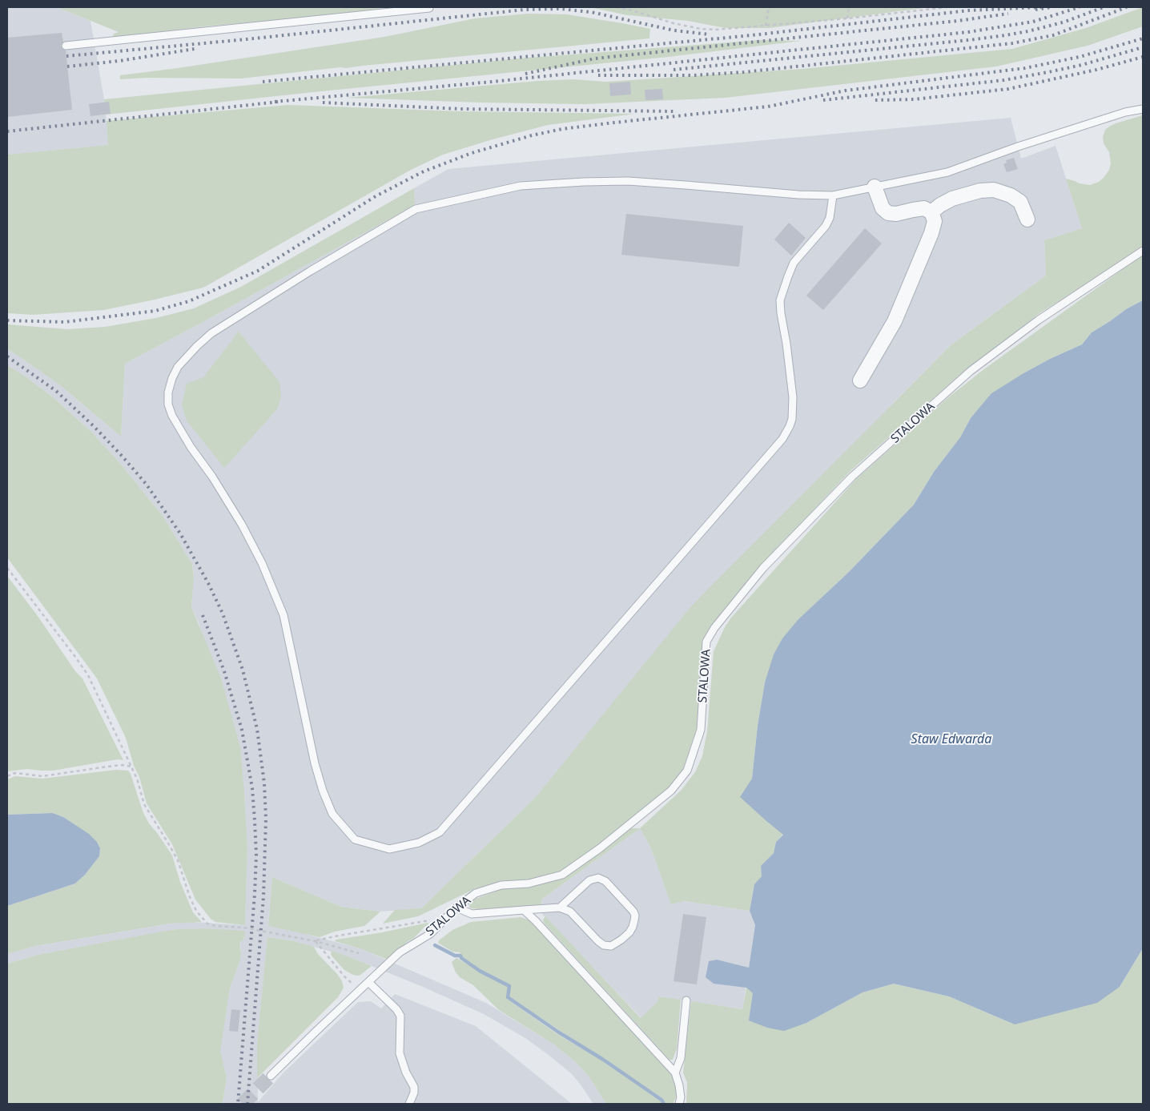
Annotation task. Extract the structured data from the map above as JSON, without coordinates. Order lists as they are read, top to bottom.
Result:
{
  "streets": {
    "lane": ["STALOWA"]
  },
  "water": ["Staw Edwarda"]
}
